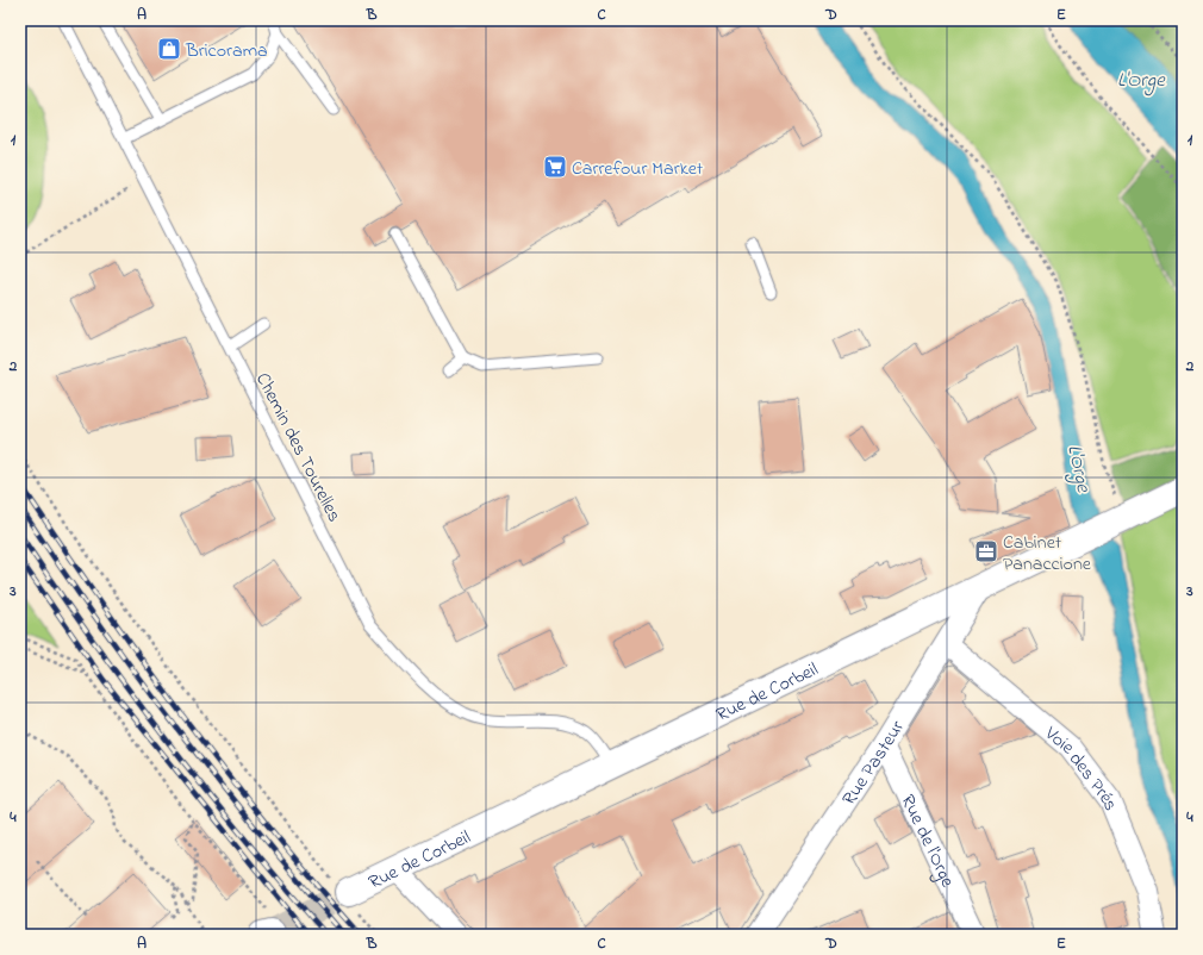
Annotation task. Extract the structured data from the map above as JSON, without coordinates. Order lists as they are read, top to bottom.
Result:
{
  "streets": {
    "main road": ["Rue de Corbeil"],
    "street": ["Rue Pasteur", "Voie des Prés", "Rue de l'Orge"],
    "lane": ["Chemin des Tourelles"]
  },
  "crossings": [
    ["Chemin des Tourelles", "Rue de Corbeil"],
    ["Rue de Corbeil", "Rue Pasteur"],
    ["Rue Pasteur", "Voie des Prés"],
    ["Rue Pasteur", "Rue de l'Orge"]
  ],
  "water": ["L'Orge"],
  "places": {
    "shop": ["Bricorama"],
    "supermarket": ["Carrefour Market"],
    "office": ["Cabinet Panaccione"]
  },
  "grid": {
    "columns": [
      "A",
      "B",
      "C",
      "D",
      "E"
    ],
    "rows": [
      "1",
      "2",
      "3",
      "4"
    ]
  }
}
